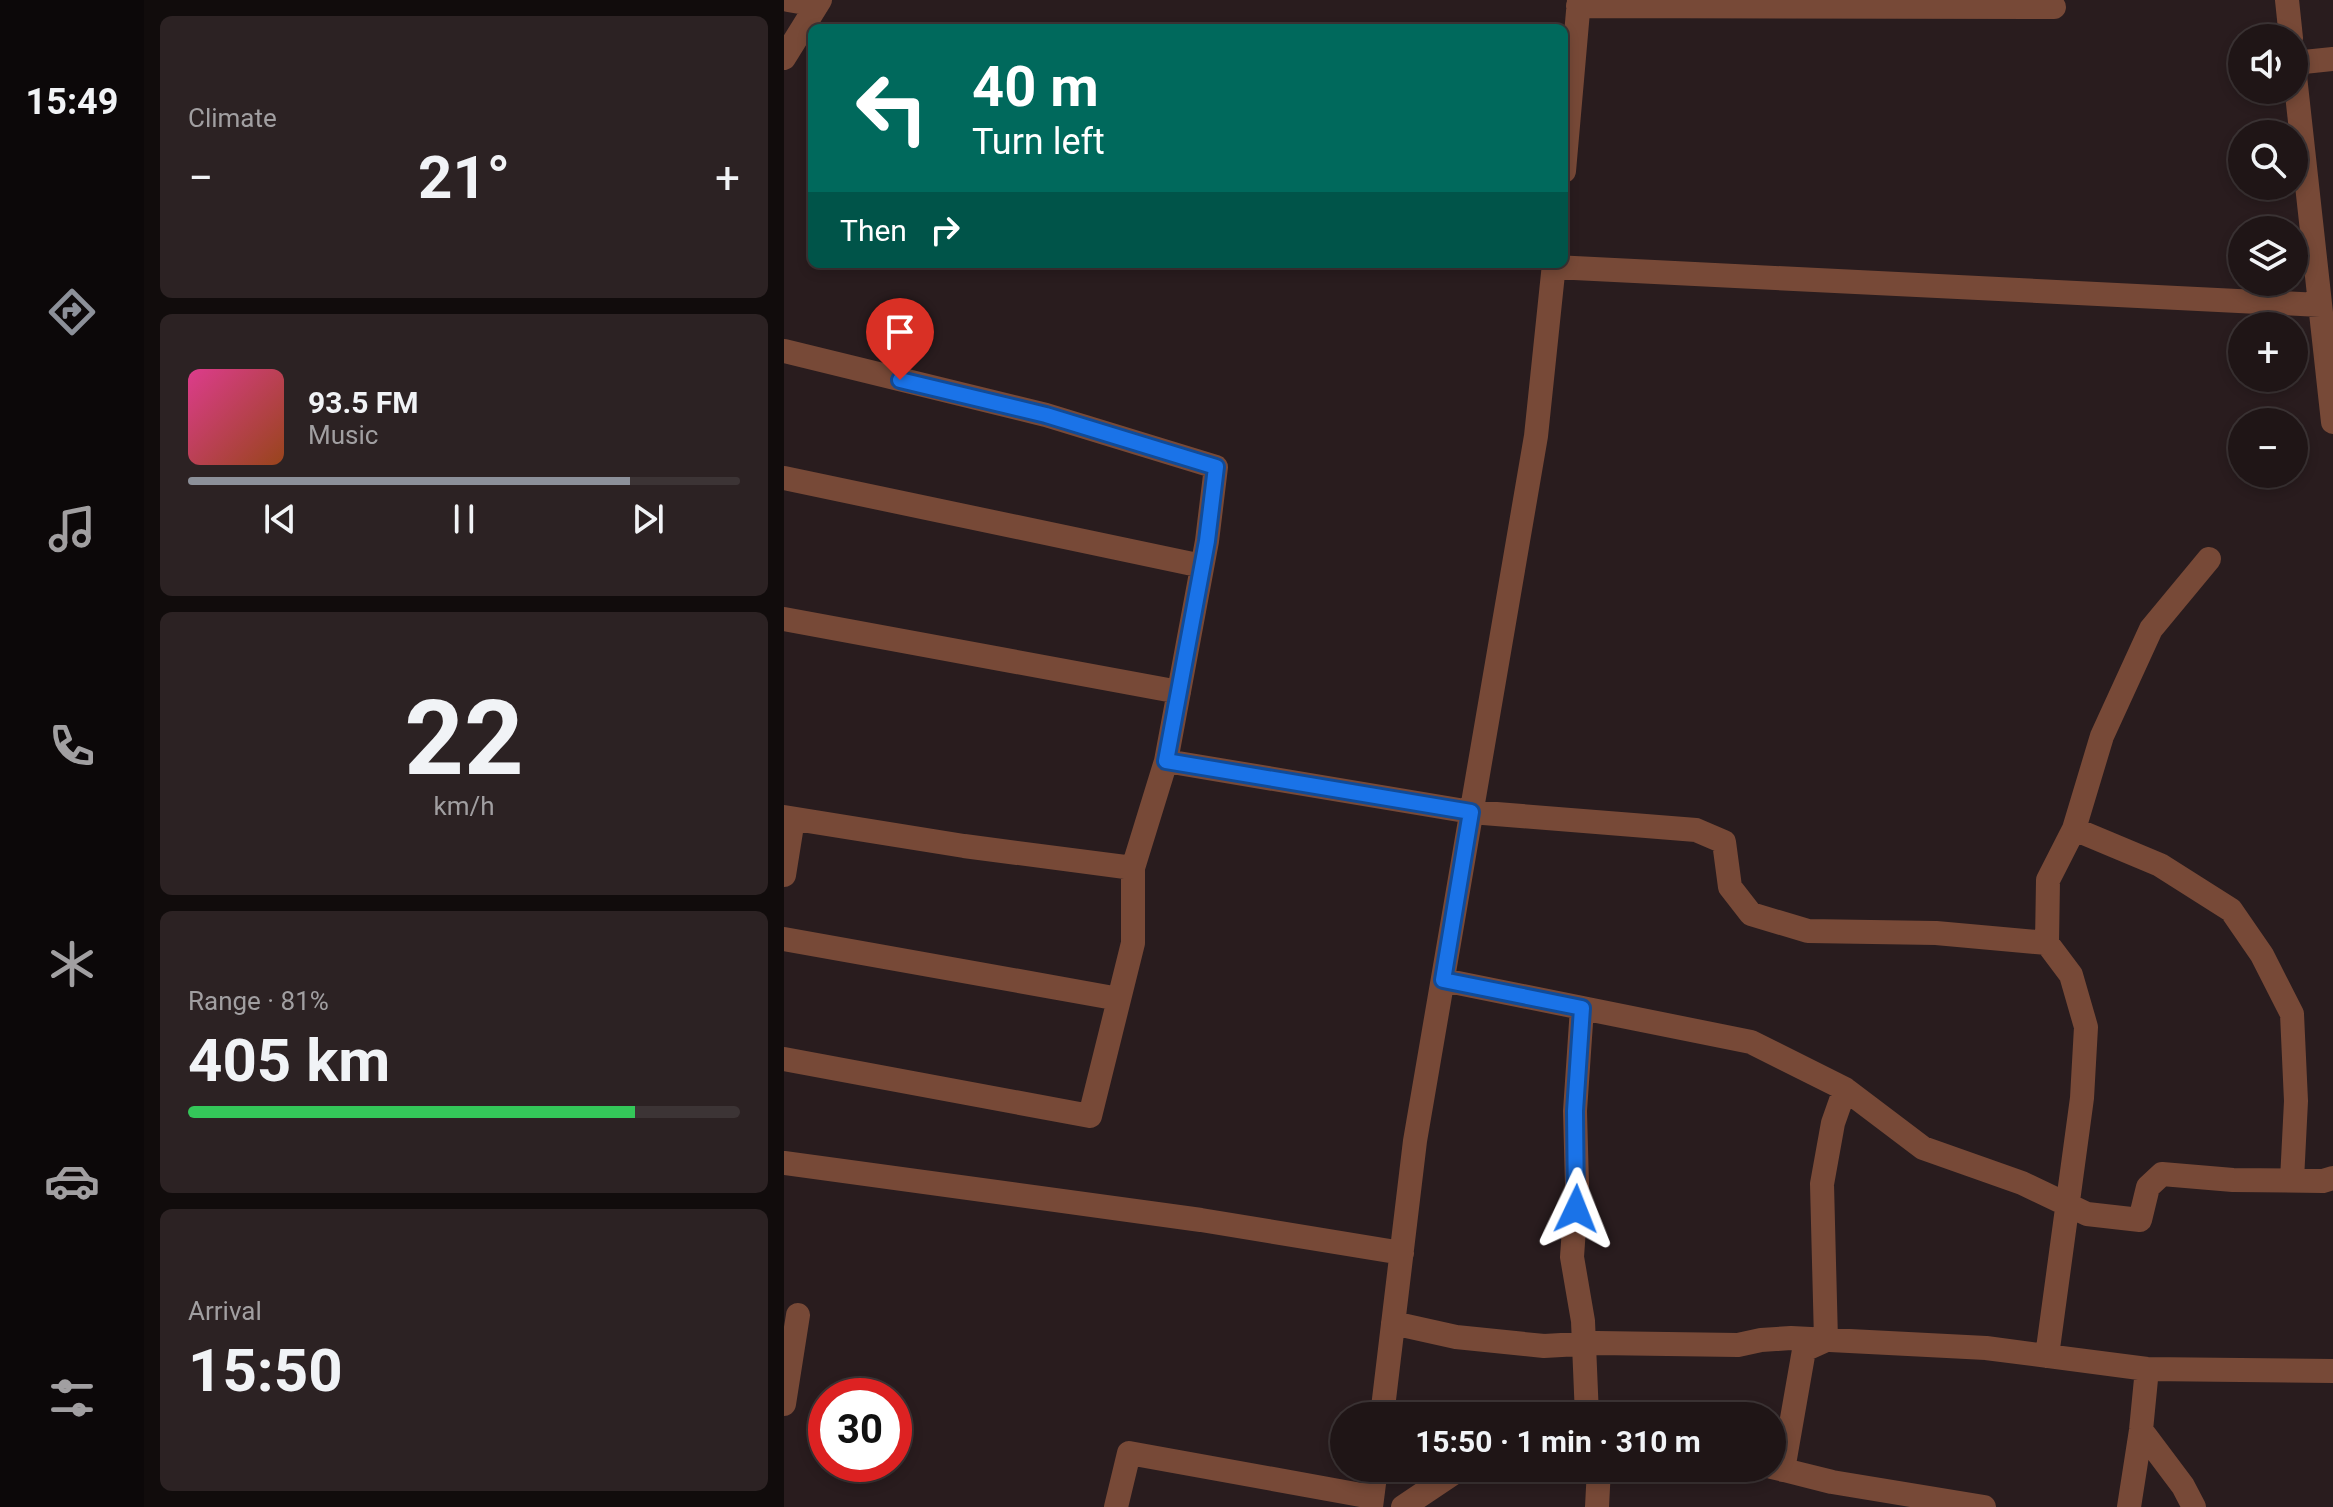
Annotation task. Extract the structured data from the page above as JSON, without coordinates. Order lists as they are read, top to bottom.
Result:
{
  "page": {
    "tabs": "15:49",
    "tile": [
      "Climate",
      ["22", "km/h"],
      ["Range · 81%", "405 km"],
      ["Arrival", "15:50"]
    ],
    "map_buttons": ["+", "−"],
    "turn": ["40 m", "Turn left"],
    "heat": ["−", "21°", "+"],
    "then": "Then",
    "song": ["93.5 FM", "Music"],
    "limit": "30",
    "trip": "15:50 · 1 min · 310 m"
  }
}
